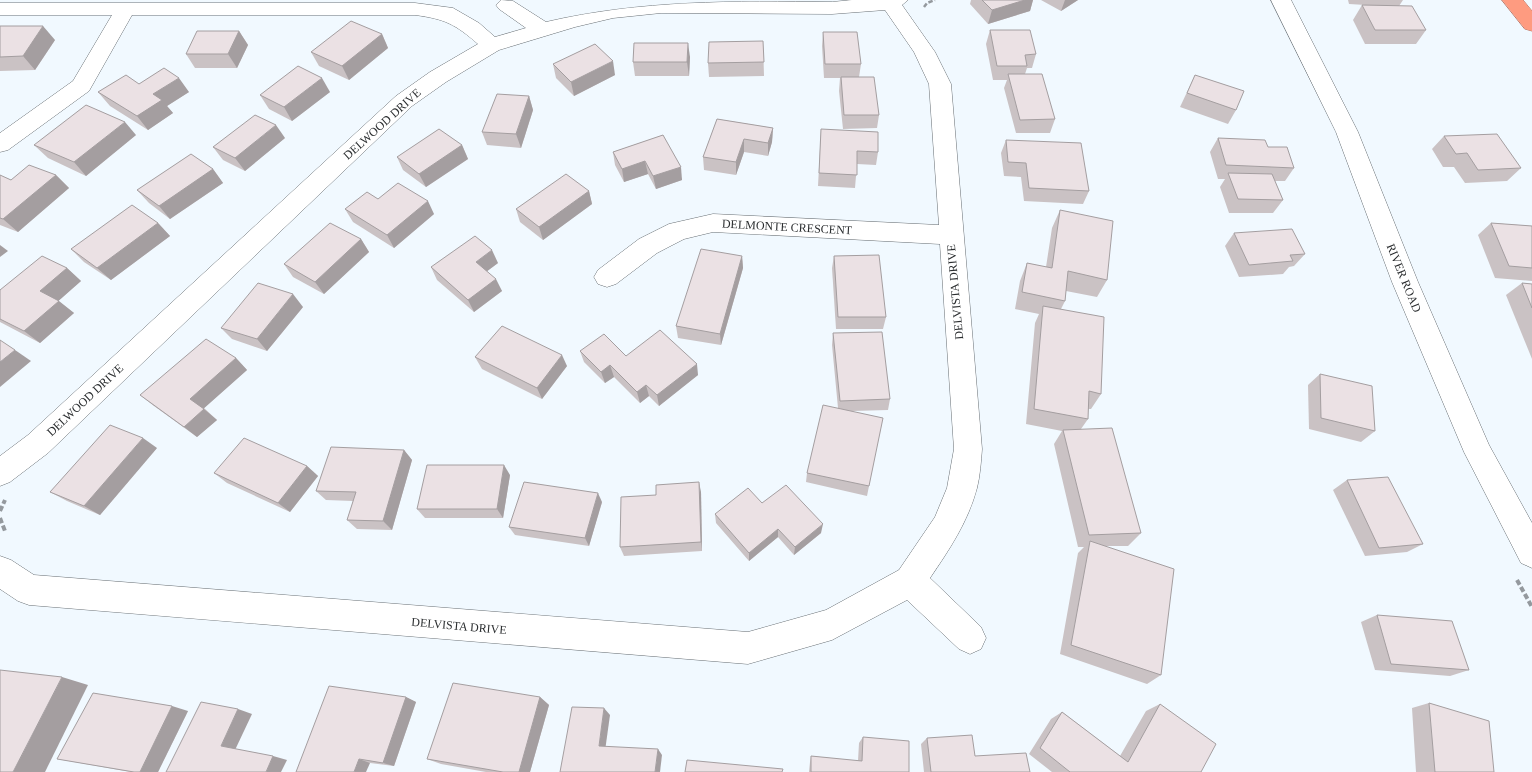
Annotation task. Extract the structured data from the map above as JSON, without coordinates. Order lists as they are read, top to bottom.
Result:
{
  "streets": {
    "street": [
      "DELWOOD DRIVE",
      "DELMONTE CRESCENT",
      "RIVER ROAD",
      "DELVISTA DRIVE"
    ]
  },
  "crossings": [
    ["DELWOOD DRIVE", "DELVISTA DRIVE"],
    ["DELMONTE CRESCENT", "DELVISTA DRIVE"]
  ]
}
